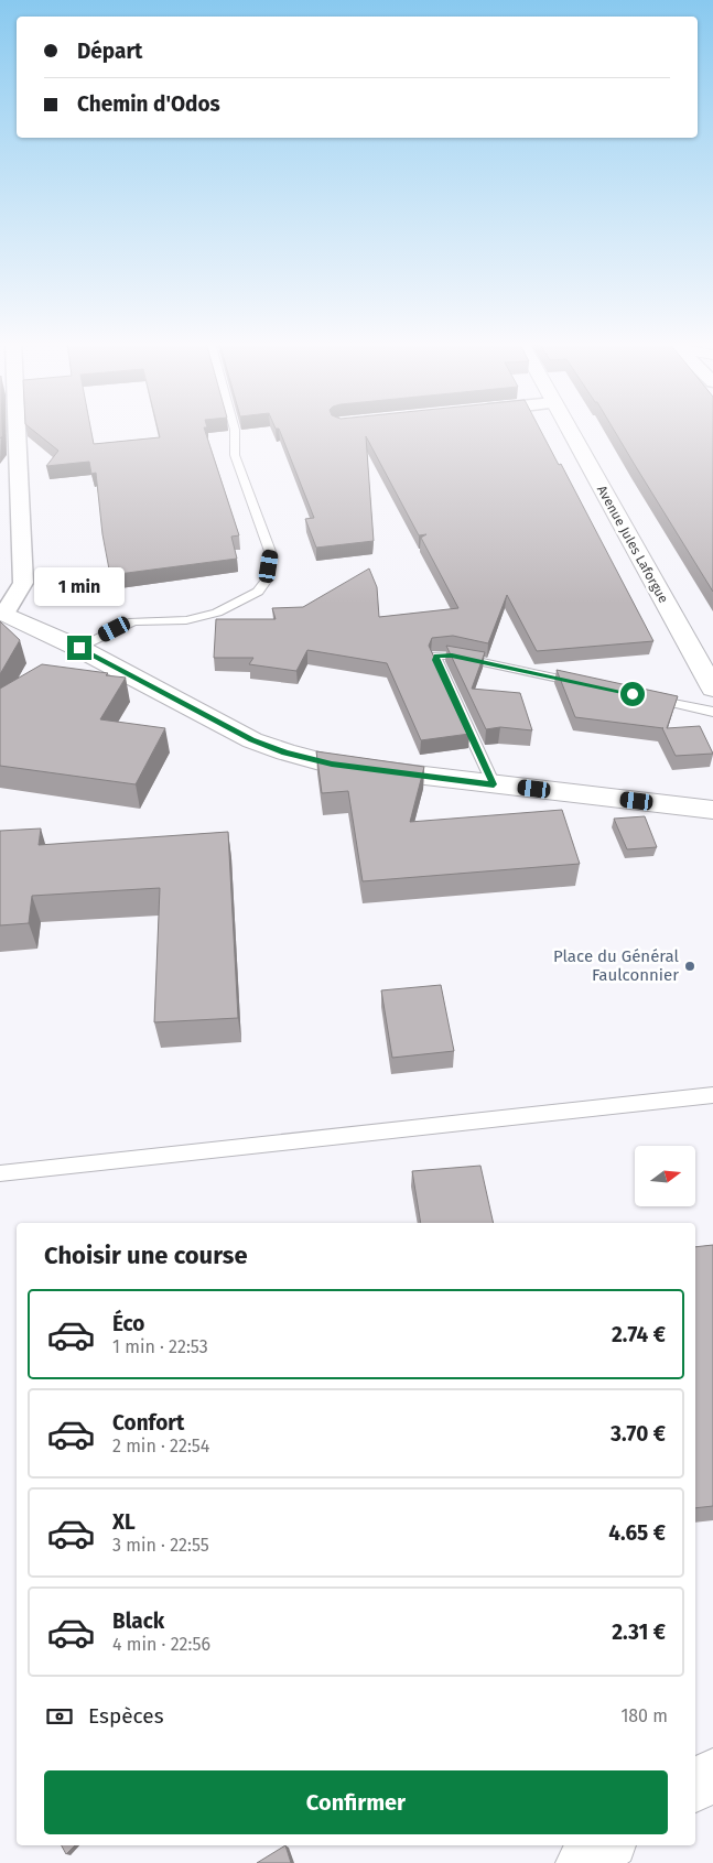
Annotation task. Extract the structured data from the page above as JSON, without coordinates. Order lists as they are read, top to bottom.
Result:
{
  "streets": {
    "street": ["Avenue Jules Laforgue"]
  },
  "places": ["Place du Général Faulconnier"],
  "north": "right",
  "page": {
    "banner": ["Départ", "Chemin d'Odos"],
    "bubble": "1 min",
    "heading": "Choisir une course",
    "list": [
      {
        "name": "Éco",
        "note": "1 min · 22:53",
        "value": "2.74 €"
      },
      {
        "name": "Confort",
        "note": "2 min · 22:54",
        "value": "3.70 €"
      },
      {
        "name": "XL",
        "note": "3 min · 22:55",
        "value": "4.65 €"
      },
      {
        "name": "Black",
        "note": "4 min · 22:56",
        "value": "2.31 €"
      }
    ],
    "pay": ["Espèces", "180 m"],
    "buttons": "Confirmer"
  }
}
